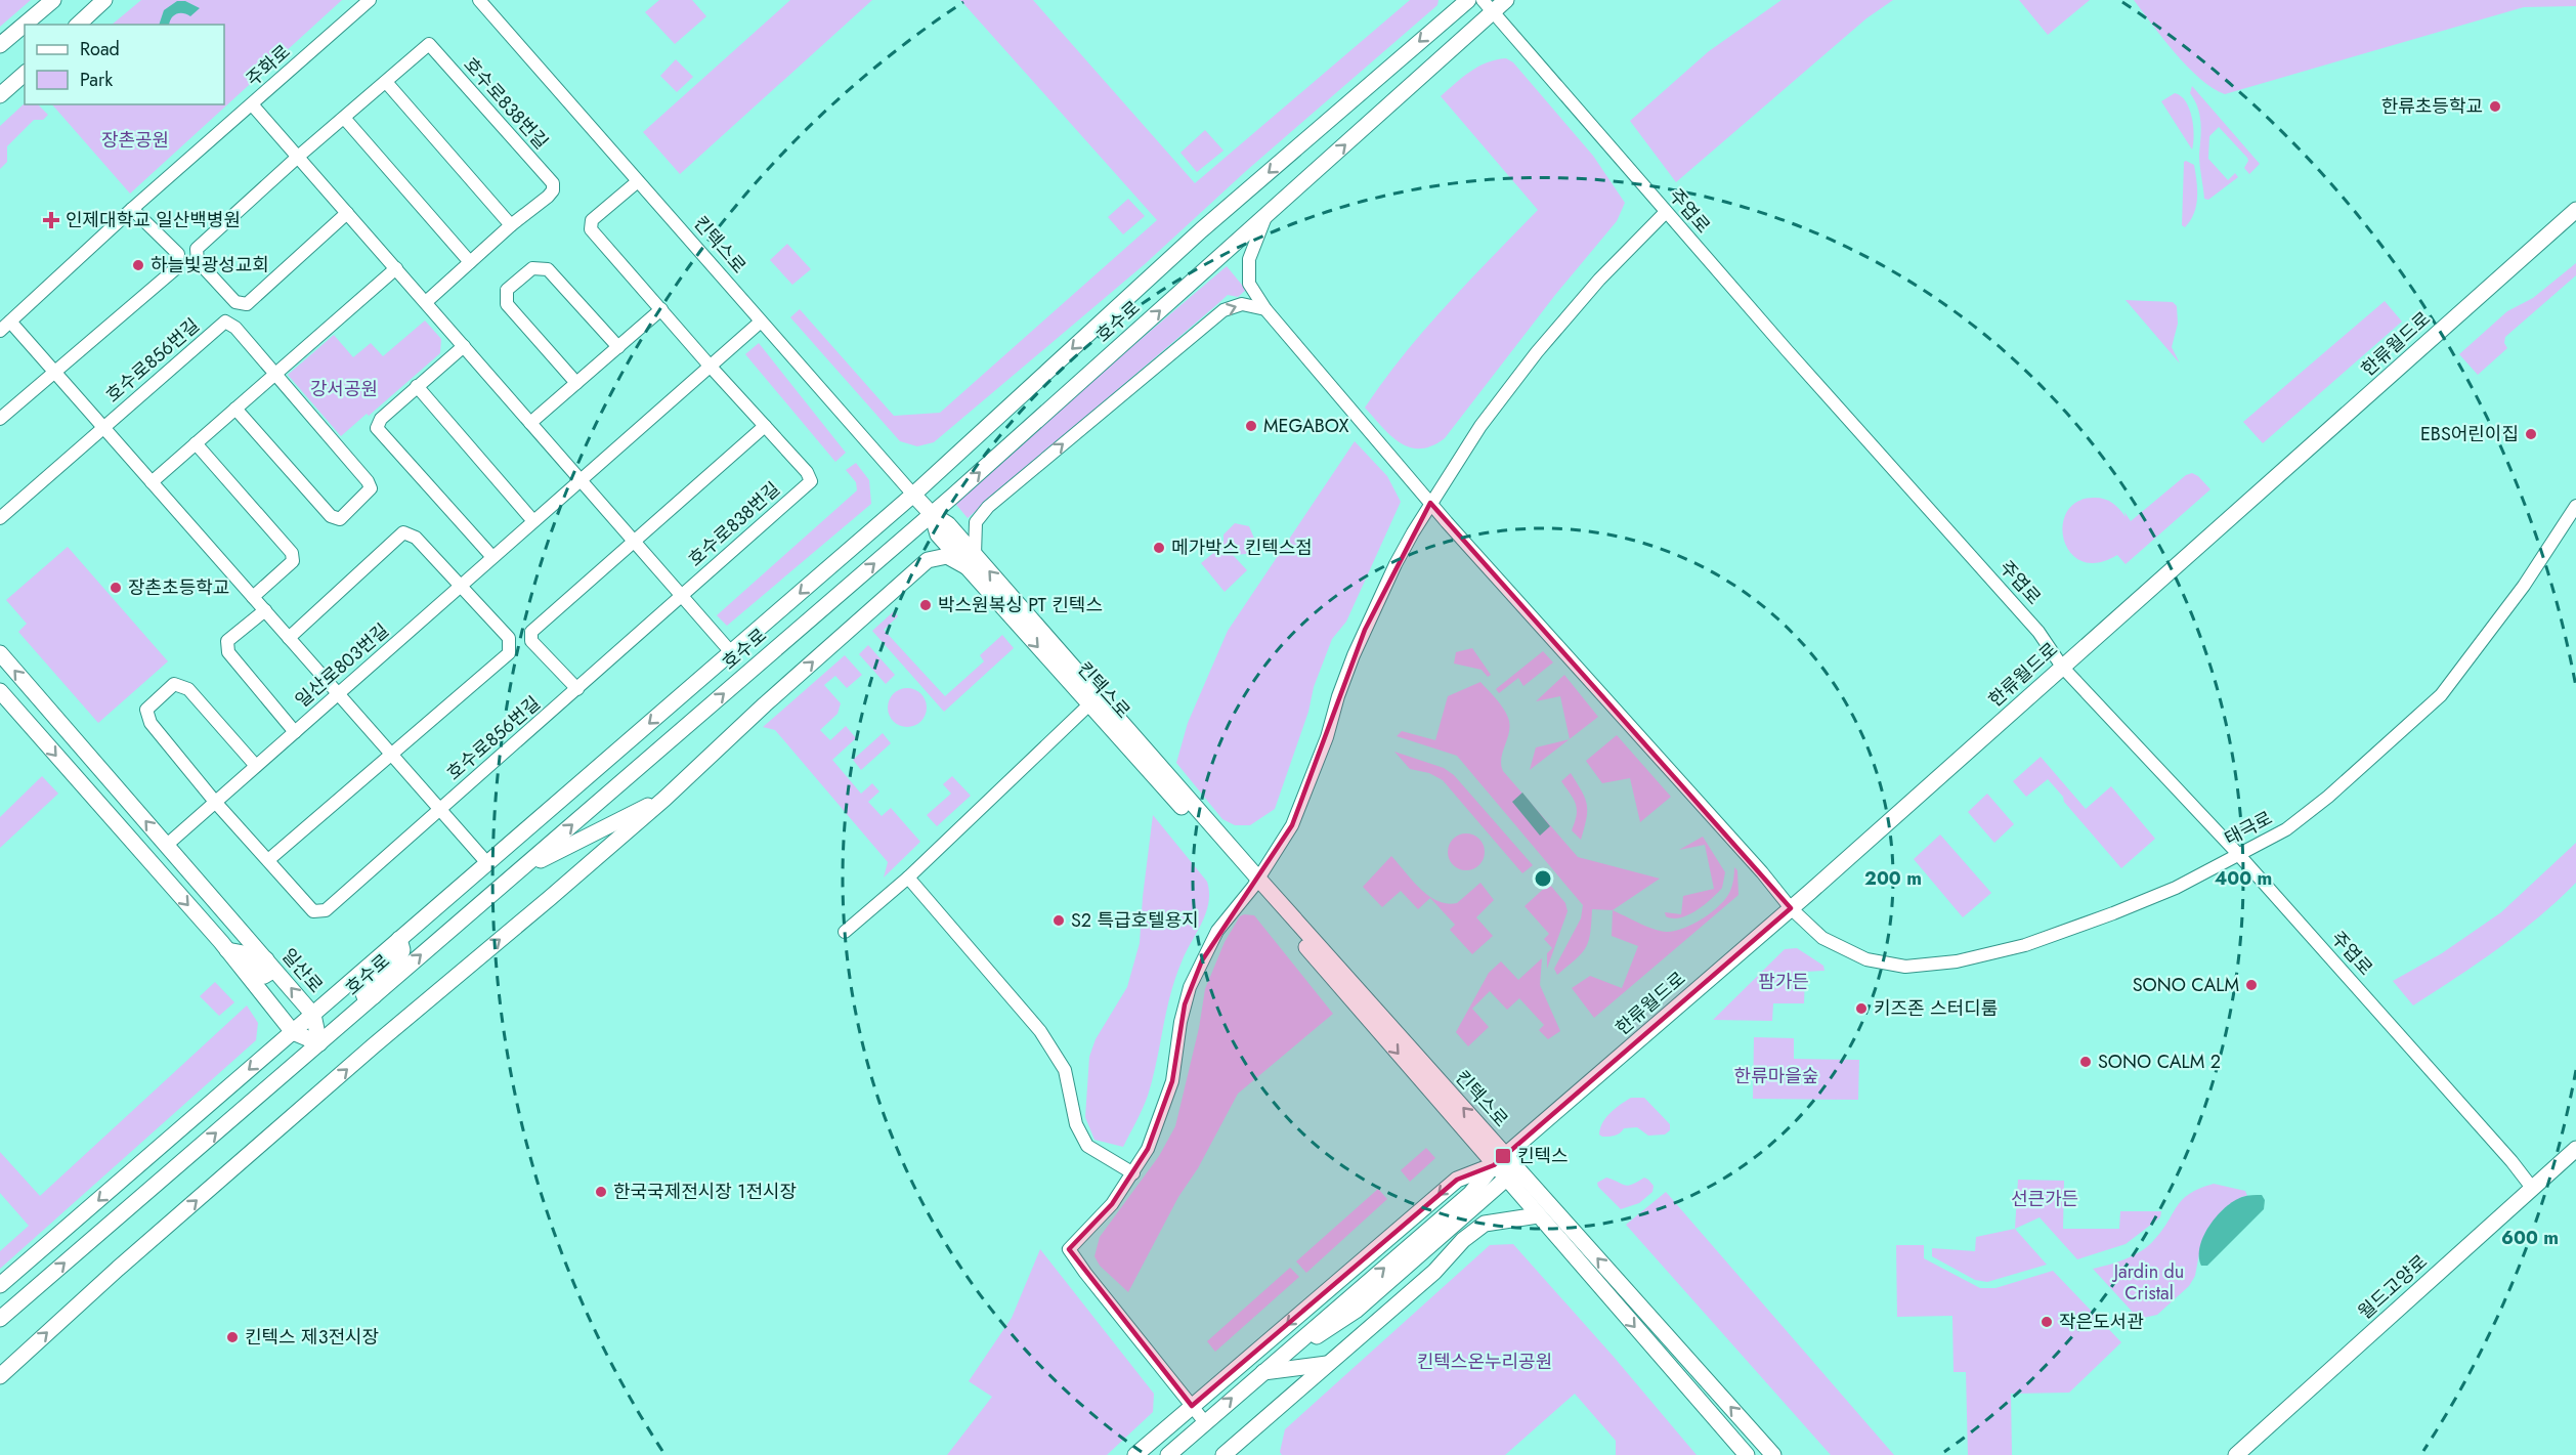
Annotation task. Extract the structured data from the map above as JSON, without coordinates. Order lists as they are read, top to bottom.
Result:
{
  "streets": {
    "main road": [
      "킨텍스로",
      "호수로",
      "한류월드로",
      "일산로",
      "월드고양로"
    ],
    "street": [
      "주화로",
      "호수로838번길",
      "주엽로",
      "호수로856번길",
      "일산로803번길",
      "태극로"
    ]
  },
  "crossings": [
    ["주화로", "호수로856번길"],
    ["호수로838번길", "호수로856번길"],
    ["주엽로", "호수로"],
    ["주엽로", "한류월드로"],
    ["주엽로", "태극로"],
    ["주엽로", "월드고양로"],
    ["킨텍스로", "호수로"],
    ["킨텍스로", "한류월드로"],
    ["킨텍스로", "일산로803번길"],
    ["호수로", "호수로856번길"],
    ["호수로", "태극로"],
    ["호수로", "일산로"],
    ["한류월드로", "태극로"],
    ["호수로856번길", "일산로803번길"],
    ["일산로803번길", "일산로"]
  ],
  "parks": [
    "장촌공원",
    "강서공원",
    "팜가든",
    "한류마을숲",
    "선큰가든",
    "Jardin du Cristal",
    "킨텍스온누리공원"
  ],
  "places": {
    "other": [
      "한류초등학교",
      "하늘빛광성교회",
      "MEGABOX",
      "EBS어린이집",
      "메가박스 킨텍스점",
      "장촌초등학교",
      "박스원복싱 PT 킨텍스",
      "S2 특급호텔용지",
      "SONO CALM",
      "키즈존 스터디룸",
      "SONO CALM 2",
      "한국국제전시장 1전시장",
      "작은도서관",
      "킨텍스 제3전시장"
    ],
    "health": ["인제대학교 일산백병원"],
    "transit": ["킨텍스"]
  },
  "legend": ["Road", "Park"],
  "rings": ["200 m", "400 m", "600 m"]
}
